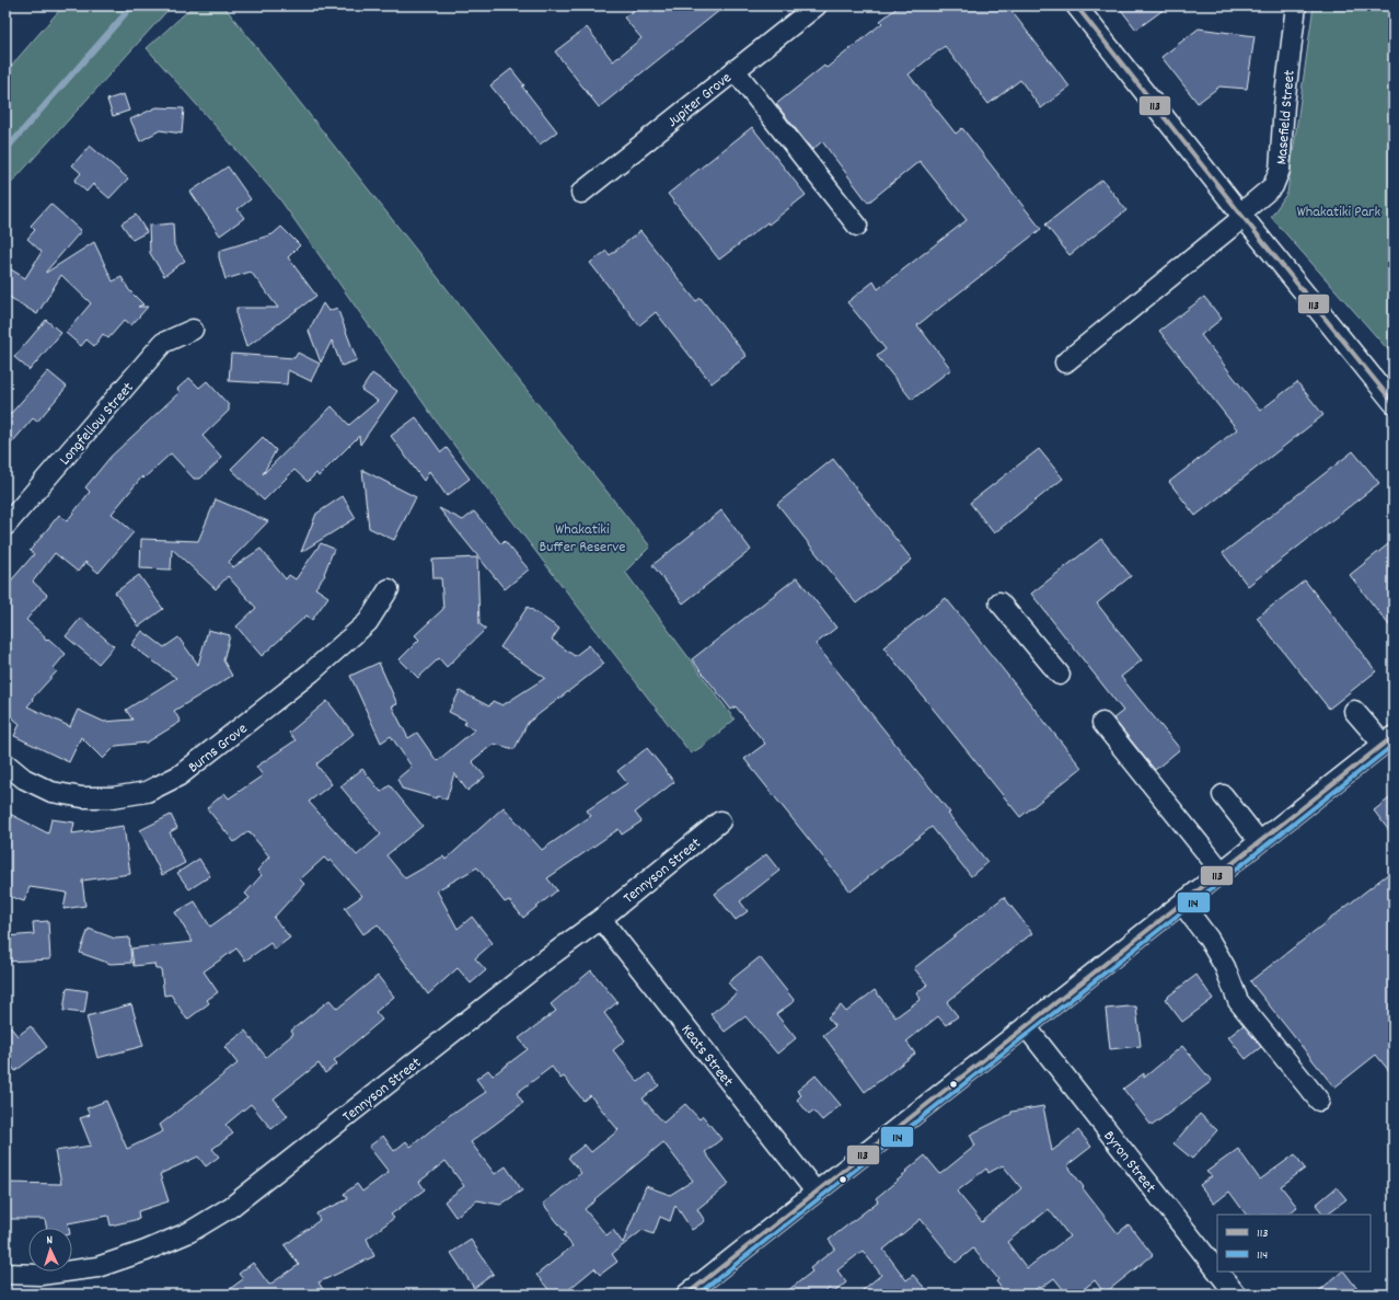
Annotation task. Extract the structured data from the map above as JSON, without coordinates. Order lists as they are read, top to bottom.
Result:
{
  "streets": {
    "street": [
      "Jupiter Grove",
      "Masefield Street",
      "Longfellow Street",
      "Burns Grove",
      "Tennyson Street",
      "Keats Street",
      "Byron Street"
    ]
  },
  "crossings": [
    ["Tennyson Street", "Keats Street"]
  ],
  "parks": ["Whakatiki Park", "Whakatiki Buffer Reserve"],
  "lines": ["transit line 113", "transit line 114"],
  "legend": ["113", "114"],
  "north": "top"
}
